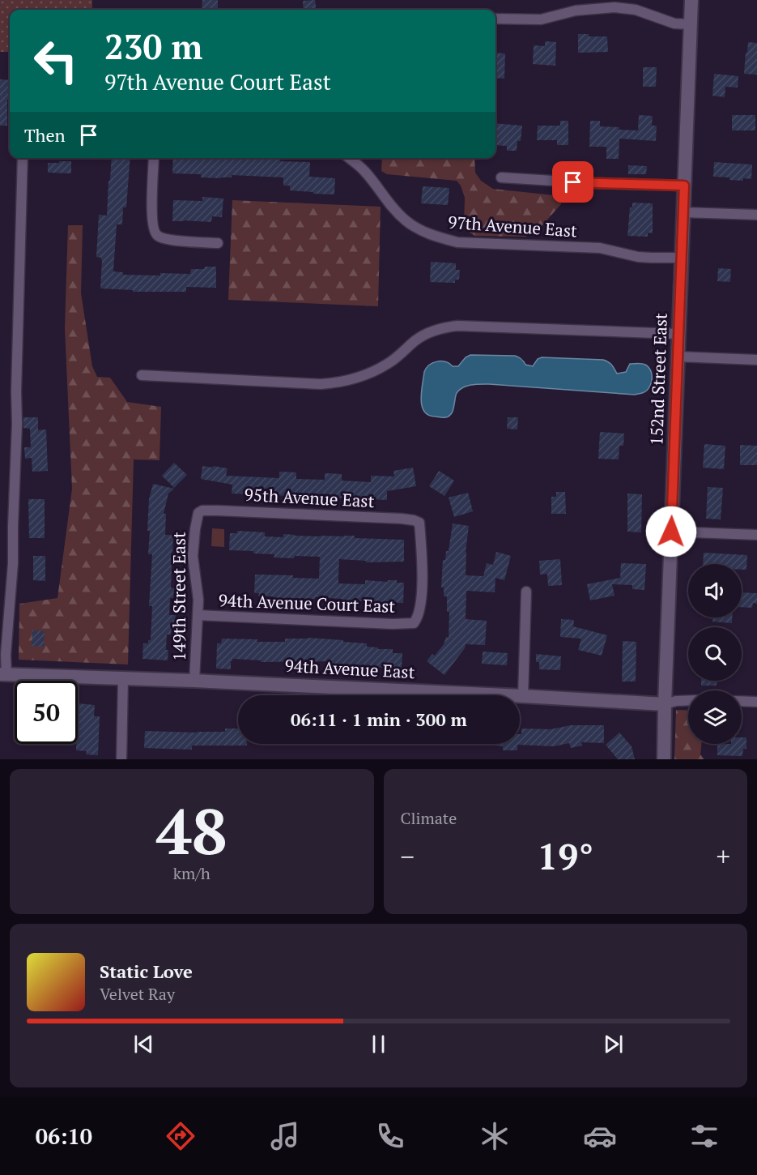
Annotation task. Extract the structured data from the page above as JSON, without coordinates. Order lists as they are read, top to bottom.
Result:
{
  "streets": {
    "main road": ["152nd Street East", "94th Avenue East"],
    "street": [
      "97th Avenue East",
      "95th Avenue East",
      "149th Street East",
      "94th Avenue Court East"
    ]
  },
  "crossings": [
    ["97th Avenue East", "152nd Street East"],
    ["152nd Street East", "94th Avenue East"],
    ["95th Avenue East", "149th Street East"],
    ["95th Avenue East", "94th Avenue Court East"],
    ["149th Street East", "94th Avenue Court East"],
    ["149th Street East", "94th Avenue East"]
  ],
  "page": {
    "turn": ["230 m", "97th Avenue Court East"],
    "then": "Then",
    "limit": "50",
    "trip": "06:11 · 1 min · 300 m",
    "tile": [
      ["48", "km/h"],
      "Climate"
    ],
    "heat": ["−", "19°", "+"],
    "song": ["Static Love", "Velvet Ray"],
    "tabs": "06:10"
  }
}
